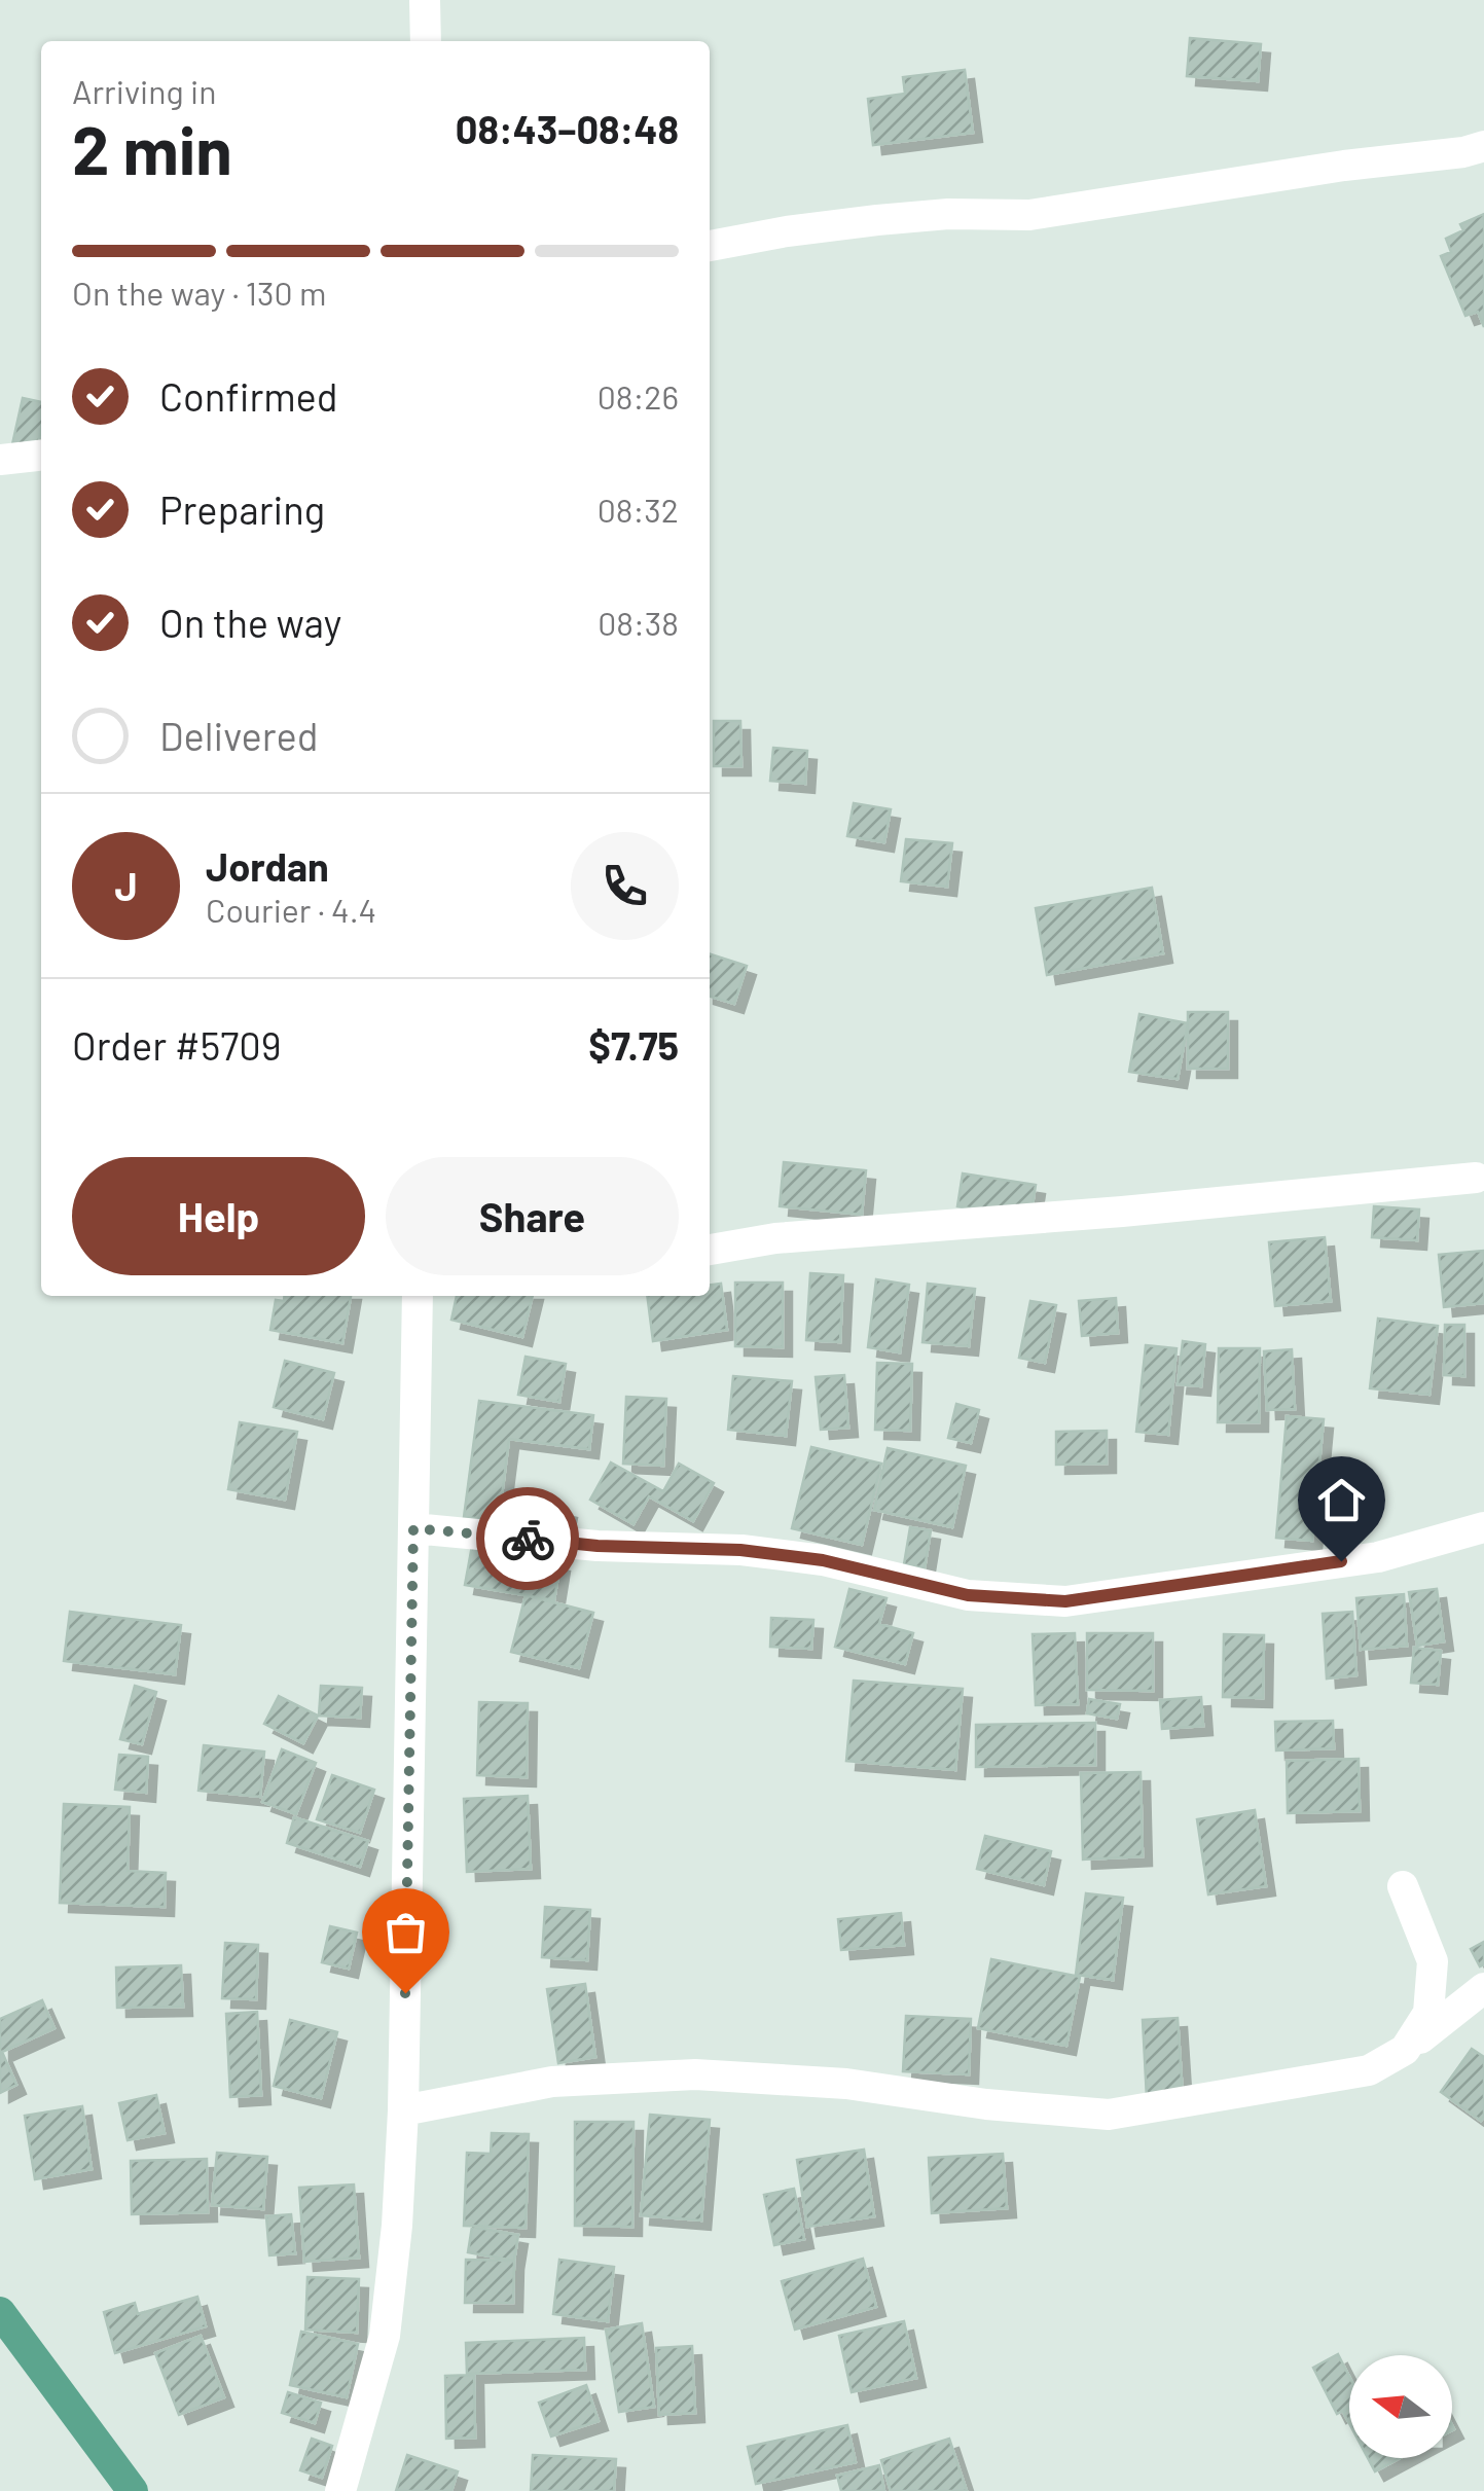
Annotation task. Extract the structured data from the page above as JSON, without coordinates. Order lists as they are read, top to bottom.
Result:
{
  "north": "left",
  "page": {
    "heading": ["2 min", "Arriving in", "08:43–08:48"],
    "panel": [
      "Jordan",
      "Courier · 4.4",
      "Order #5709",
      "$7.75"
    ],
    "bar": "On the way · 130 m",
    "list": [
      ["Confirmed", "08:26"],
      ["Preparing", "08:32"],
      ["On the way", "08:38"],
      "Delivered"
    ],
    "round": "J",
    "buttons": ["Help", "Share"]
  }
}
